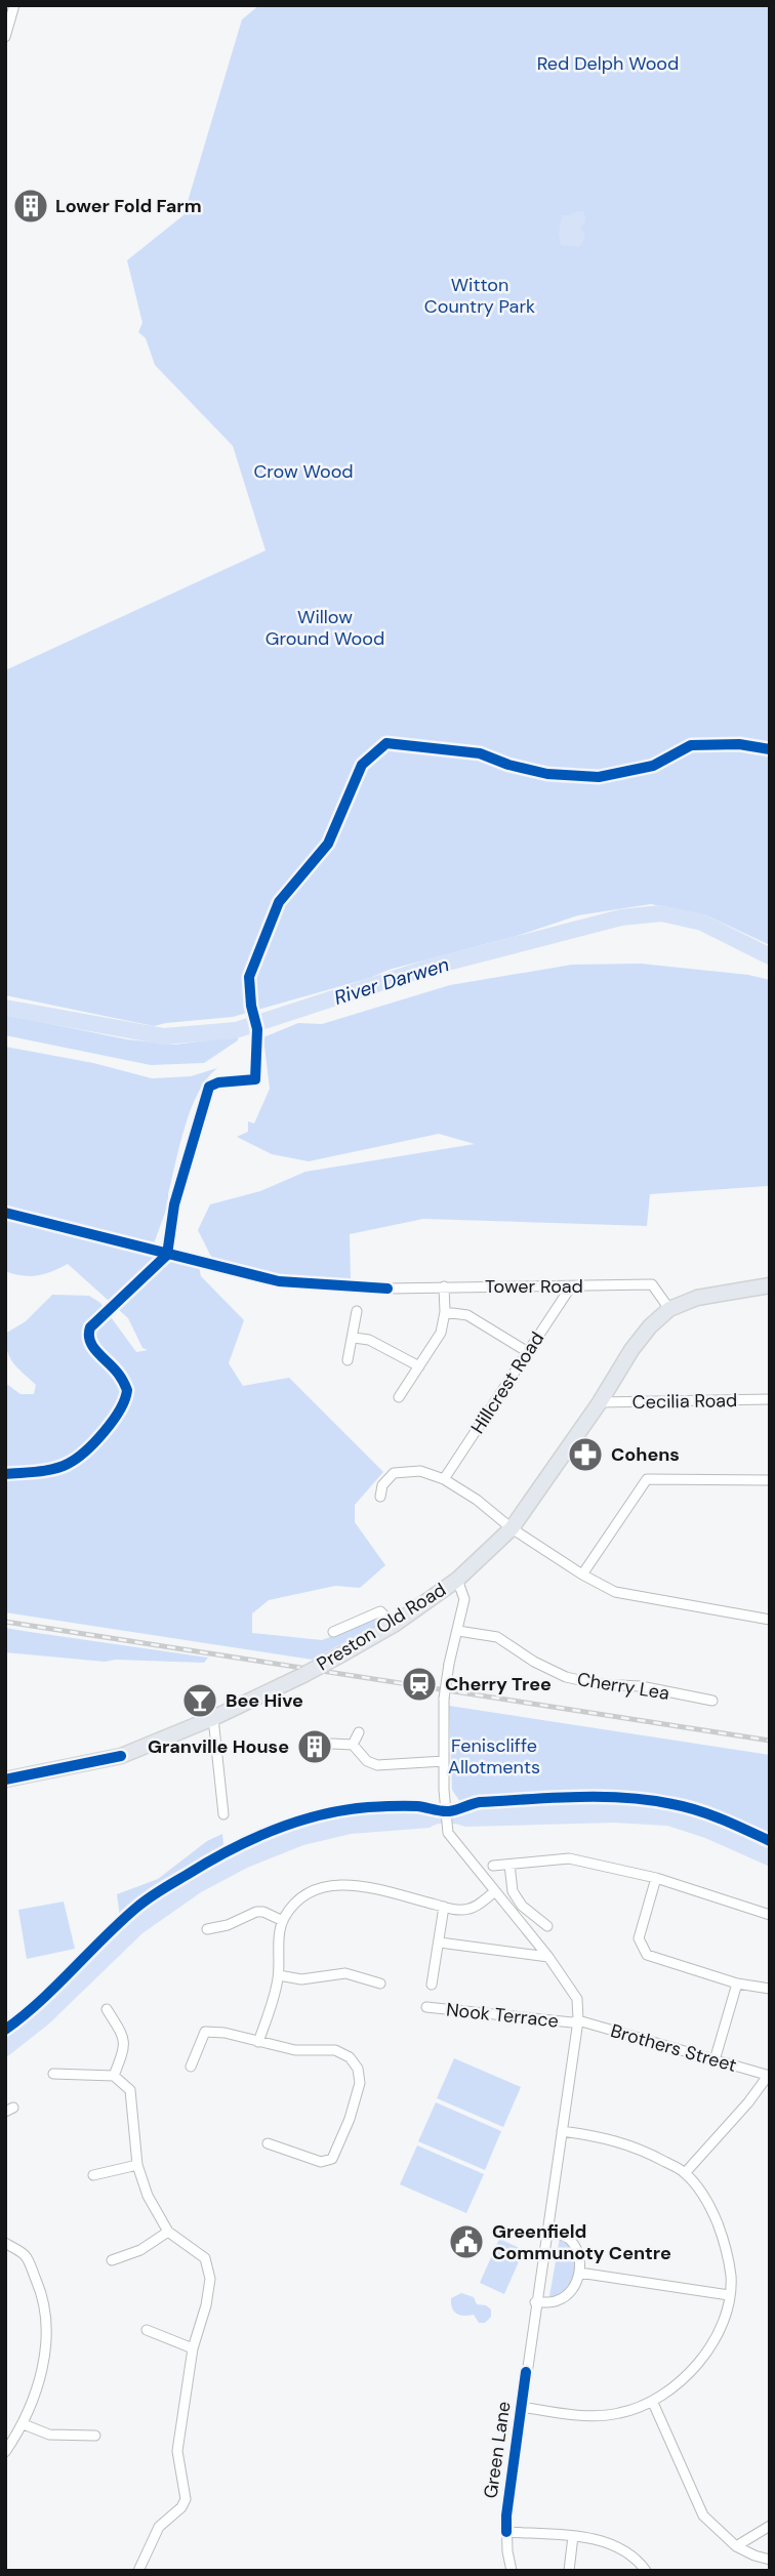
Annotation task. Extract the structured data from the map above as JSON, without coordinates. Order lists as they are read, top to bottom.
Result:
{
  "streets": {
    "main road": ["Preston Old Road"],
    "street": [
      "Tower Road",
      "Hillcrest Road",
      "Cecilia Road",
      "Cherry Lea",
      "Nook Terrace",
      "Brothers Street",
      "Green Lane"
    ]
  },
  "crossings": [
    ["Tower Road", "Hillcrest Road"],
    ["Tower Road", "Preston Old Road"],
    ["Cecilia Road", "Preston Old Road"],
    ["Nook Terrace", "Brothers Street"],
    ["Nook Terrace", "Green Lane"],
    ["Brothers Street", "Green Lane"]
  ],
  "water": ["River Darwen"],
  "parks": [
    "Red Delph Wood",
    "Witton Country Park",
    "Crow Wood",
    "Willow Ground Wood",
    "Feniscliffe Allotments"
  ],
  "places": {
    "building": ["Lower Fold Farm", "Granville House"],
    "pharmacy": ["Cohens"],
    "station": ["Cherry Tree"],
    "bar": ["Bee Hive"],
    "public building": ["Greenfield Communoty Centre"]
  }
}
